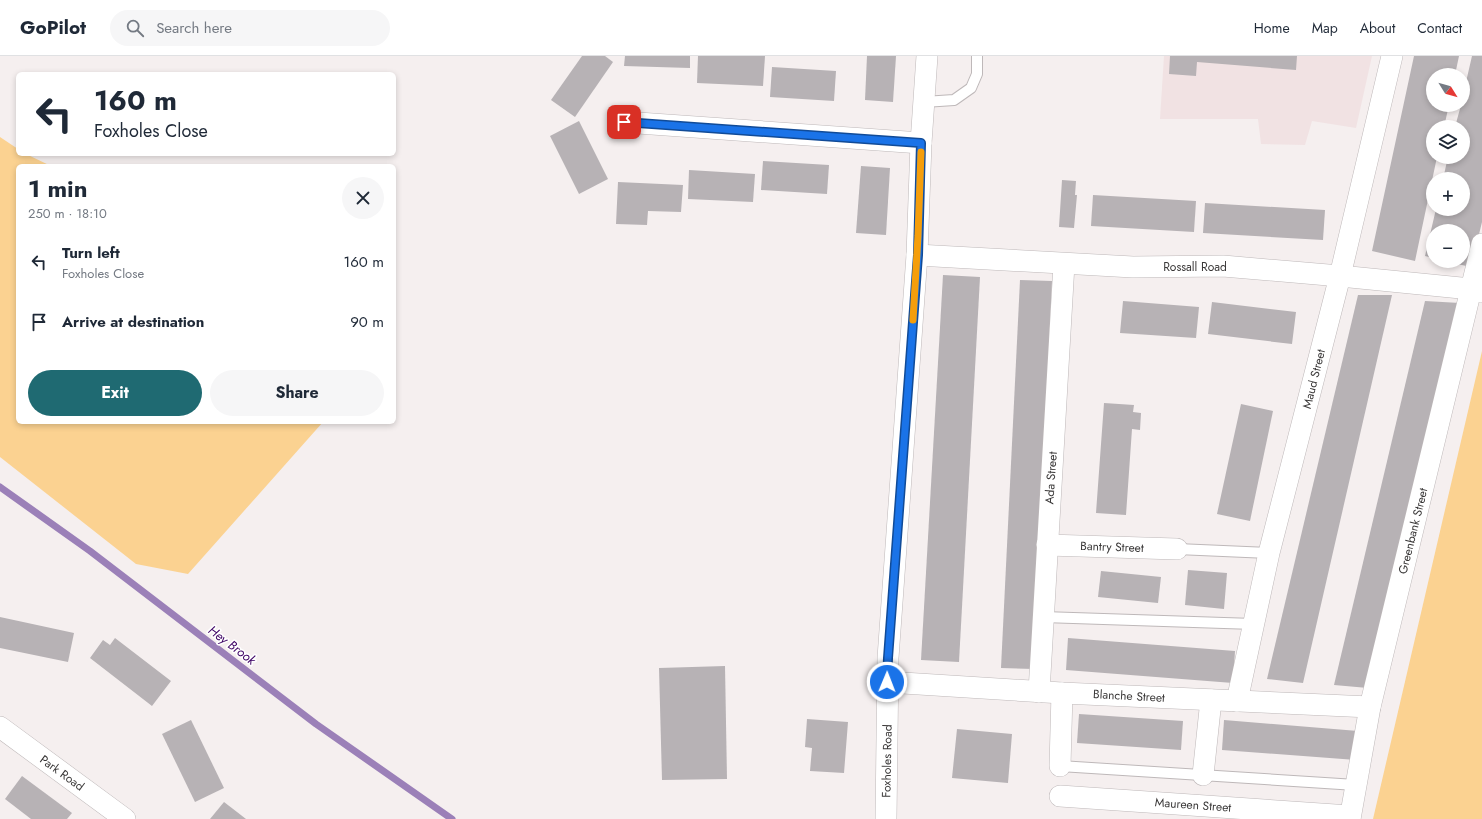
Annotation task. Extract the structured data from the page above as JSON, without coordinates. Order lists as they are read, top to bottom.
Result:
{
  "streets": {
    "street": [
      "Rossall Road",
      "Maud Street",
      "Ada Street",
      "Greenbank Street",
      "Bantry Street",
      "Blanche Street",
      "Foxholes Road",
      "Park Road",
      "Maureen Street"
    ]
  },
  "crossings": [
    ["Rossall Road", "Maud Street"],
    ["Rossall Road", "Ada Street"],
    ["Rossall Road", "Greenbank Street"],
    ["Rossall Road", "Foxholes Road"],
    ["Maud Street", "Blanche Street"],
    ["Ada Street", "Bantry Street"],
    ["Ada Street", "Blanche Street"],
    ["Greenbank Street", "Blanche Street"],
    ["Greenbank Street", "Maureen Street"],
    ["Blanche Street", "Foxholes Road"]
  ],
  "water": ["Hey Brook"],
  "north": "bottom right",
  "page": {
    "header": "GoPilot",
    "search": "Search here",
    "nav": [
      "Home",
      "Map",
      "About",
      "Contact"
    ],
    "map_buttons": ["+", "−"],
    "turn": ["160 m", "Foxholes Close"],
    "heading": ["1 min", "250 m · 18:10"],
    "list": [
      {
        "name": "Turn left",
        "note": "Foxholes Close",
        "value": "160 m"
      },
      {
        "name": "Arrive at destination",
        "value": "90 m"
      }
    ],
    "buttons": ["Exit", "Share"]
  }
}
